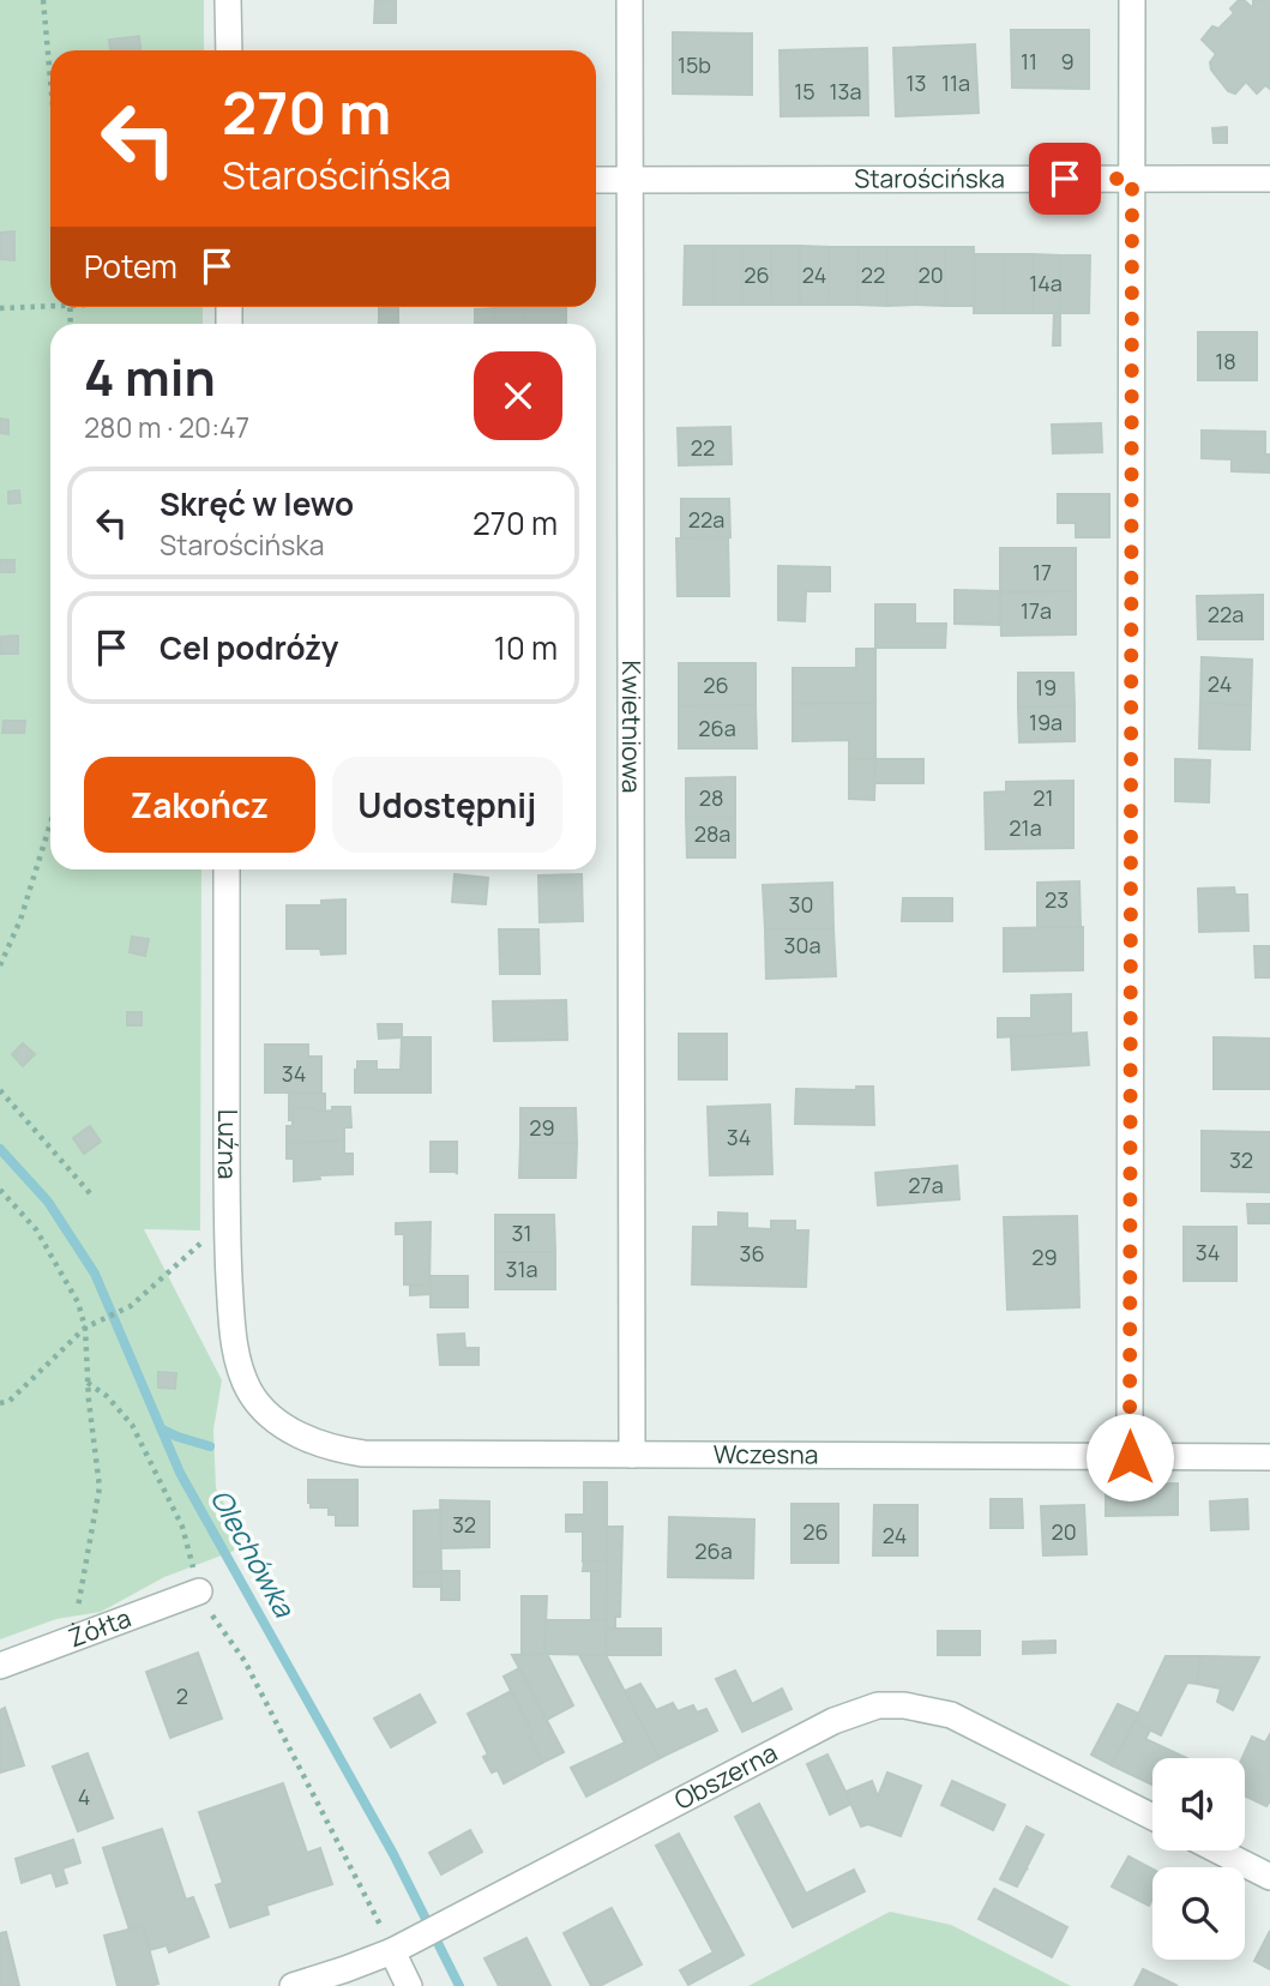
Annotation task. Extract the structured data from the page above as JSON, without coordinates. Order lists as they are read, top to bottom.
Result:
{
  "streets": {
    "street": [
      "Starościńska",
      "Kwietniowa",
      "Luźna",
      "Wczesna",
      "Żółta",
      "Obszerna"
    ]
  },
  "crossings": [
    ["Starościńska", "Kwietniowa"],
    ["Kwietniowa", "Wczesna"],
    ["Luźna", "Wczesna"]
  ],
  "water": ["Olechówka"],
  "house_numbers": [
    "11",
    "9",
    "15b",
    "13",
    "11a",
    "15",
    "13a",
    "26",
    "24",
    "22",
    "20",
    "14a",
    "18",
    "22",
    "22a",
    "17",
    "17a",
    "22a",
    "24",
    "26",
    "19",
    "19a",
    "26a",
    "28",
    "21",
    "21a",
    "28a",
    "23",
    "30",
    "30a",
    "34",
    "29",
    "34",
    "32",
    "27a",
    "31",
    "34",
    "36",
    "29",
    "31a",
    "32",
    "26",
    "20",
    "24",
    "26a",
    "2",
    "4"
  ],
  "page": {
    "turn": ["270 m", "Starościńska"],
    "then": "Potem",
    "heading": ["4 min", "280 m · 20:47"],
    "list": [
      {
        "name": "Skręć w lewo",
        "note": "Starościńska",
        "value": "270 m"
      },
      {
        "name": "Cel podróży",
        "value": "10 m"
      }
    ],
    "buttons": ["Zakończ", "Udostępnij"]
  }
}
